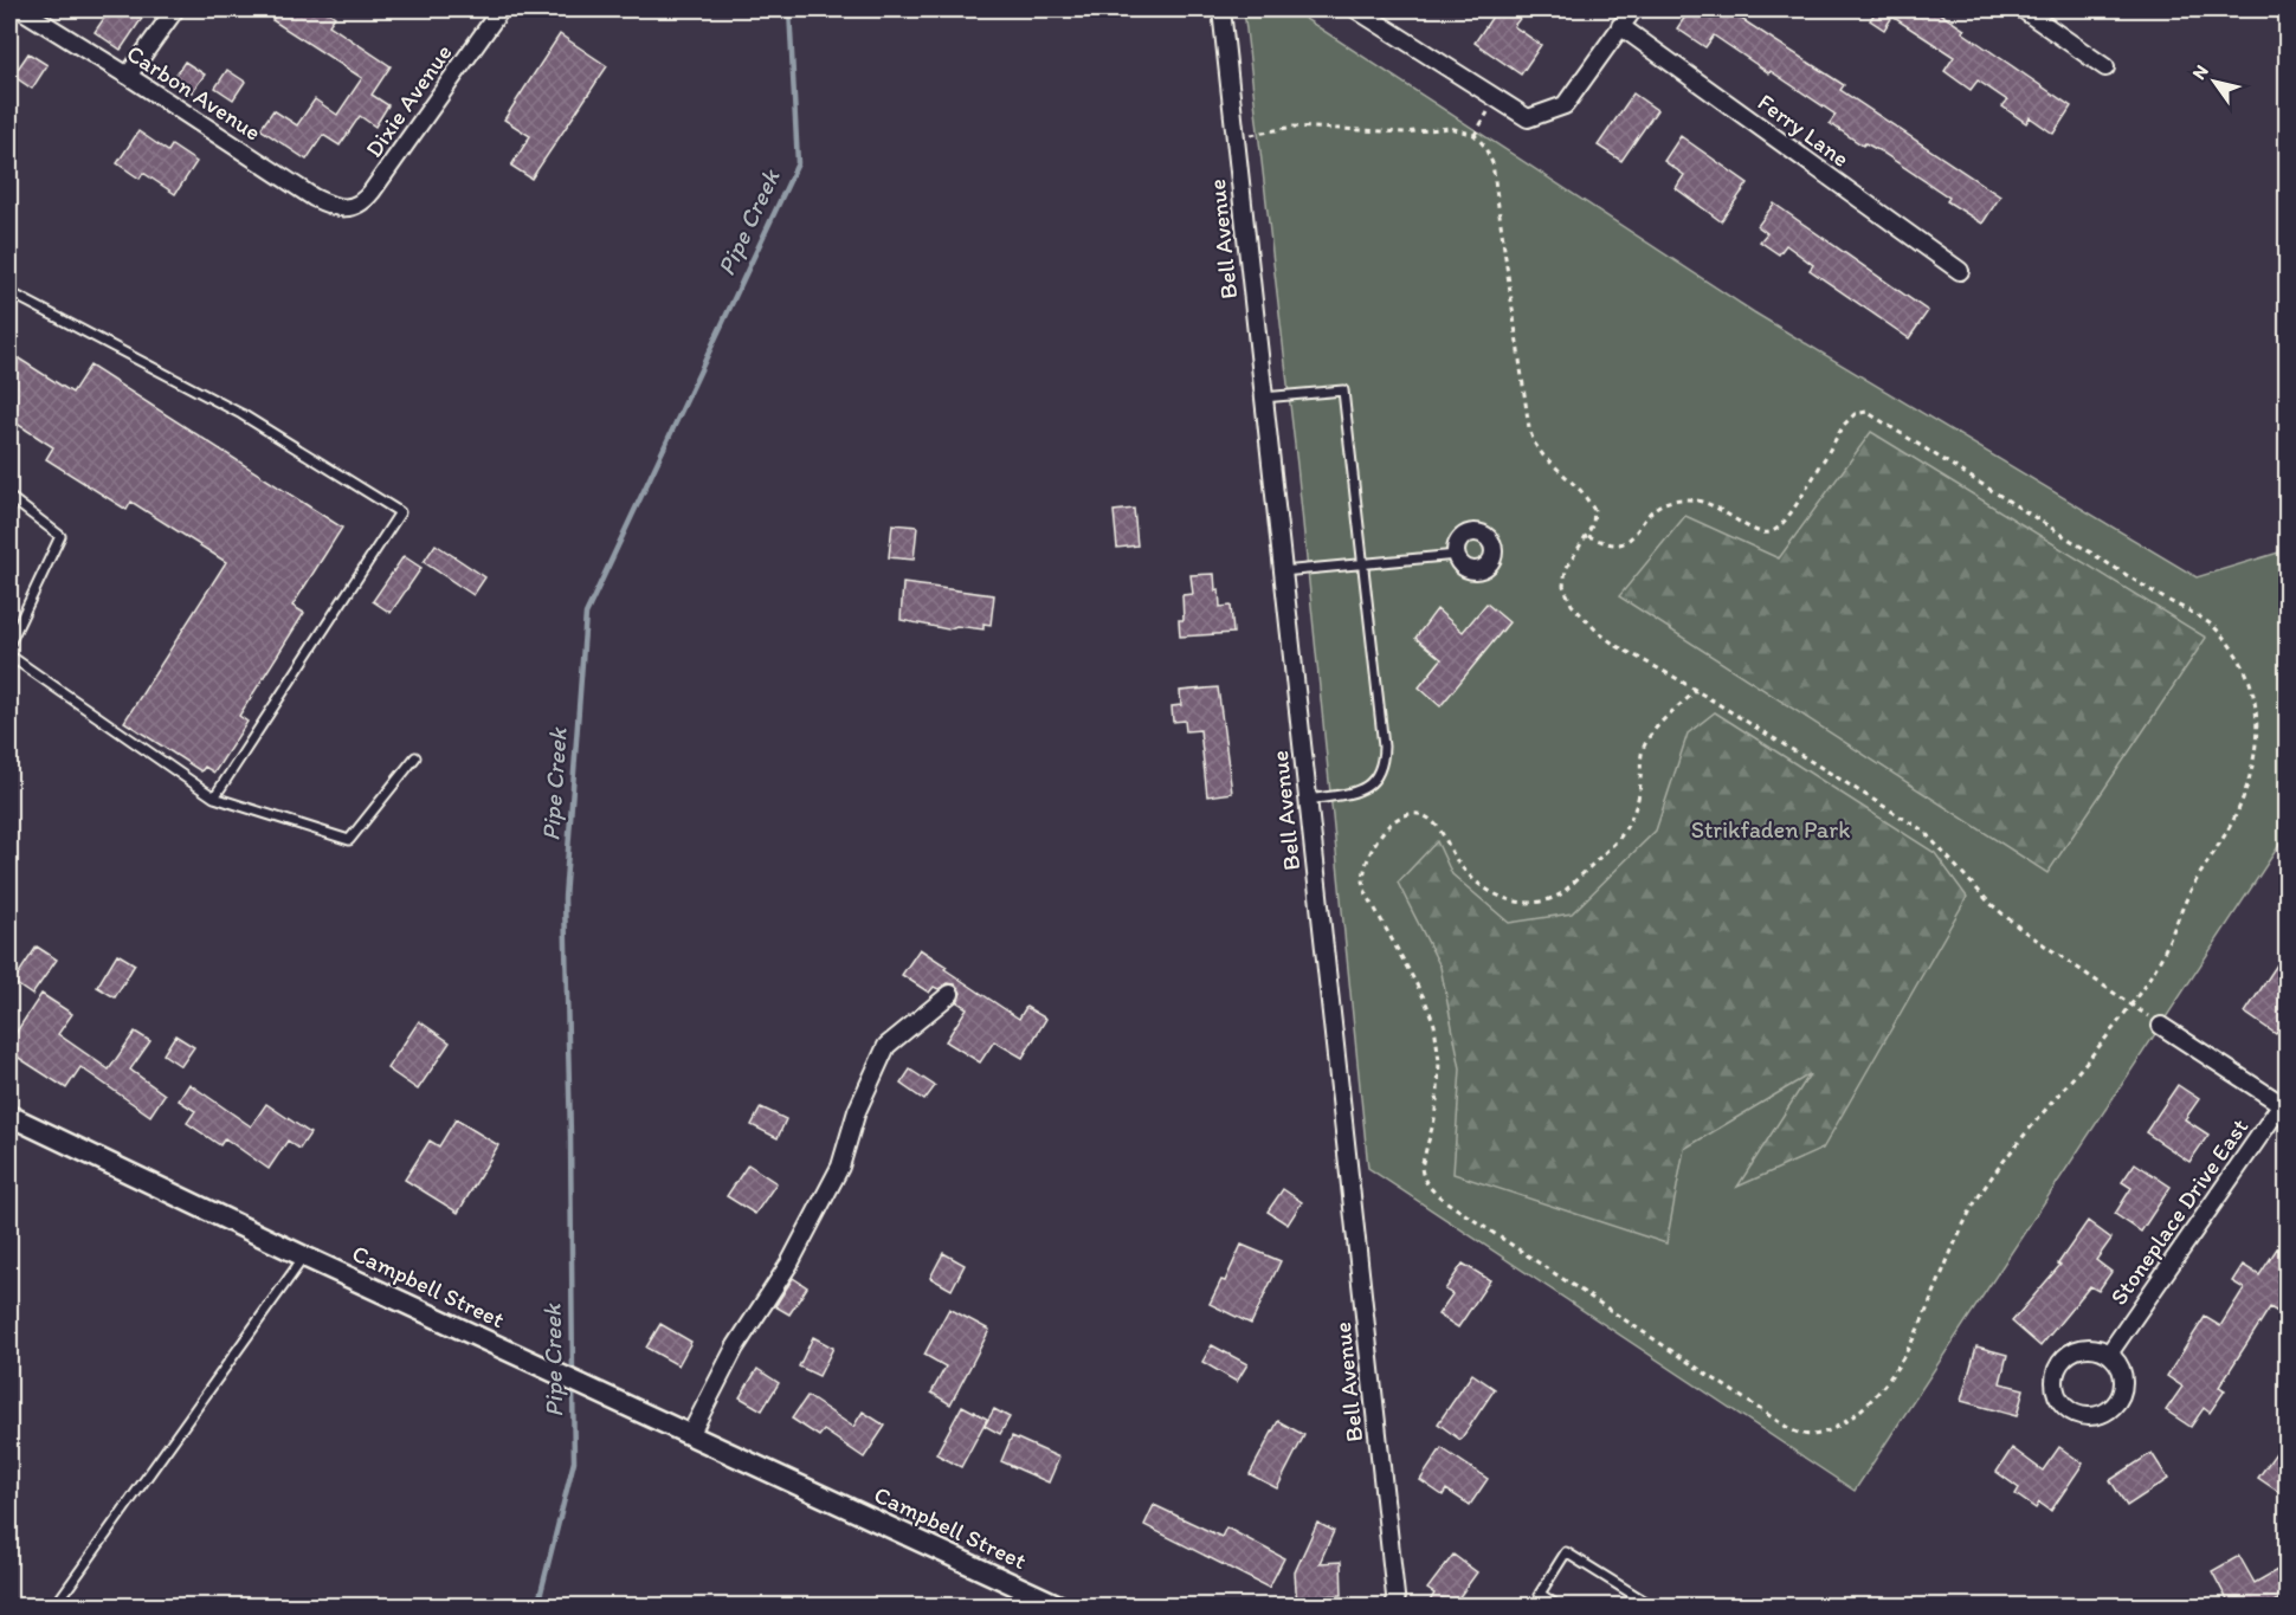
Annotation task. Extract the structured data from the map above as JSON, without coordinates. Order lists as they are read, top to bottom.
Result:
{
  "streets": {
    "street": [
      "Carbon Avenue",
      "Dixie Avenue",
      "Ferry Lane",
      "Bell Avenue",
      "Stoneplace Drive East",
      "Campbell Street"
    ]
  },
  "crossings": [
    ["Carbon Avenue", "Dixie Avenue"]
  ],
  "water": ["Pipe Creek"],
  "parks": ["Strikfaden Park"],
  "north": "top left"
}
